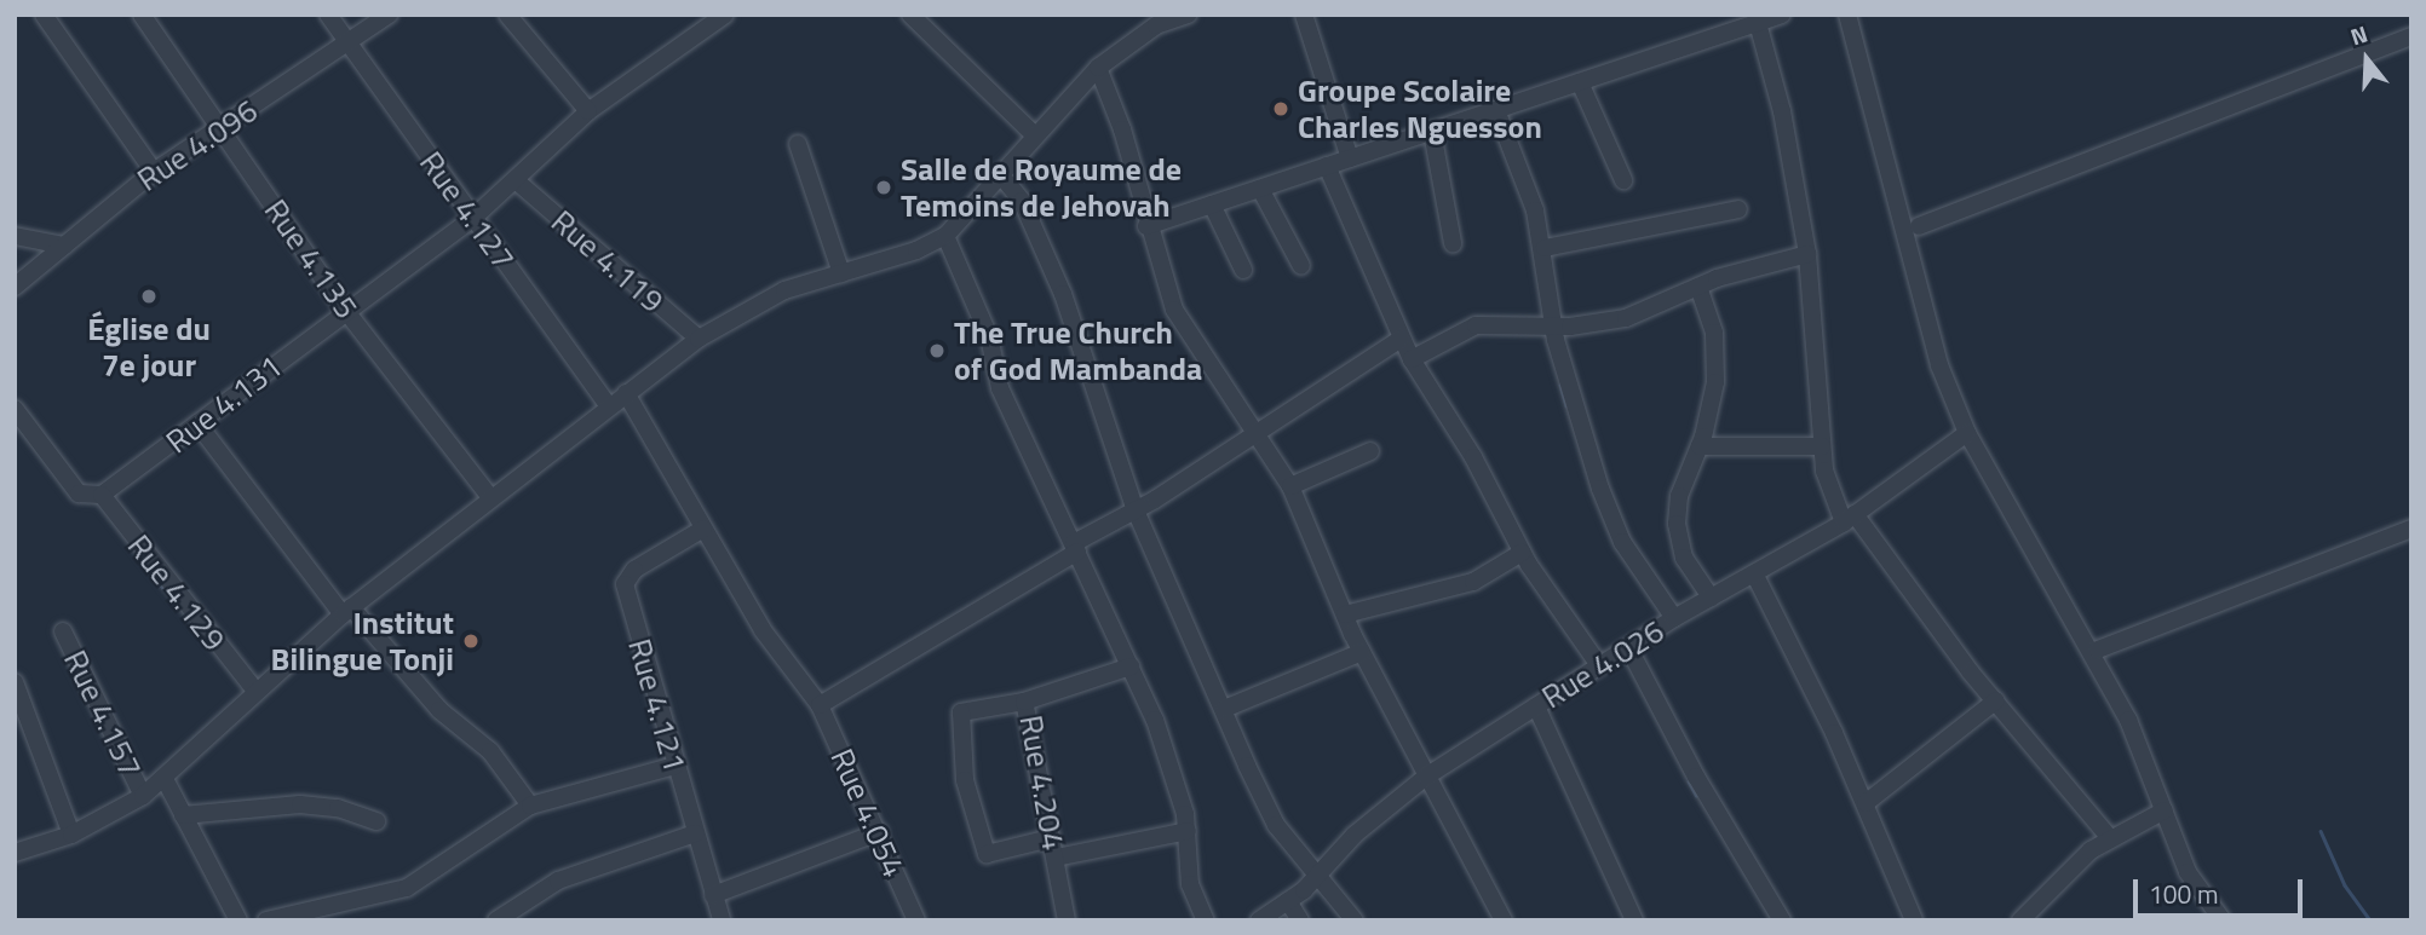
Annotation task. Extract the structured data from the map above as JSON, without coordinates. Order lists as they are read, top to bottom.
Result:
{
  "streets": {
    "street": [
      "Rue 4.096",
      "Rue 4.127",
      "Rue 4.135",
      "Rue 4.119",
      "Rue 4.131",
      "Rue 4.129",
      "Rue 4.026",
      "Rue 4.121",
      "Rue 4.157",
      "Rue 4.204",
      "Rue 4.054"
    ]
  },
  "crossings": [
    ["Rue 4.096", "Rue 4.127"],
    ["Rue 4.096", "Rue 4.135"],
    ["Rue 4.127", "Rue 4.131"],
    ["Rue 4.135", "Rue 4.131"],
    ["Rue 4.119", "Rue 4.131"],
    ["Rue 4.131", "Rue 4.129"],
    ["Rue 4.121", "Rue 4.054"]
  ],
  "places": [
    "Groupe Scolaire Charles Nguesson",
    "Salle de Royaume de Temoins de Jehovah",
    "Église du 7e jour",
    "The True Church of God Mambanda",
    "Institut Bilingue Tonji"
  ],
  "scale_bar": "100 m",
  "north": "top"
}
